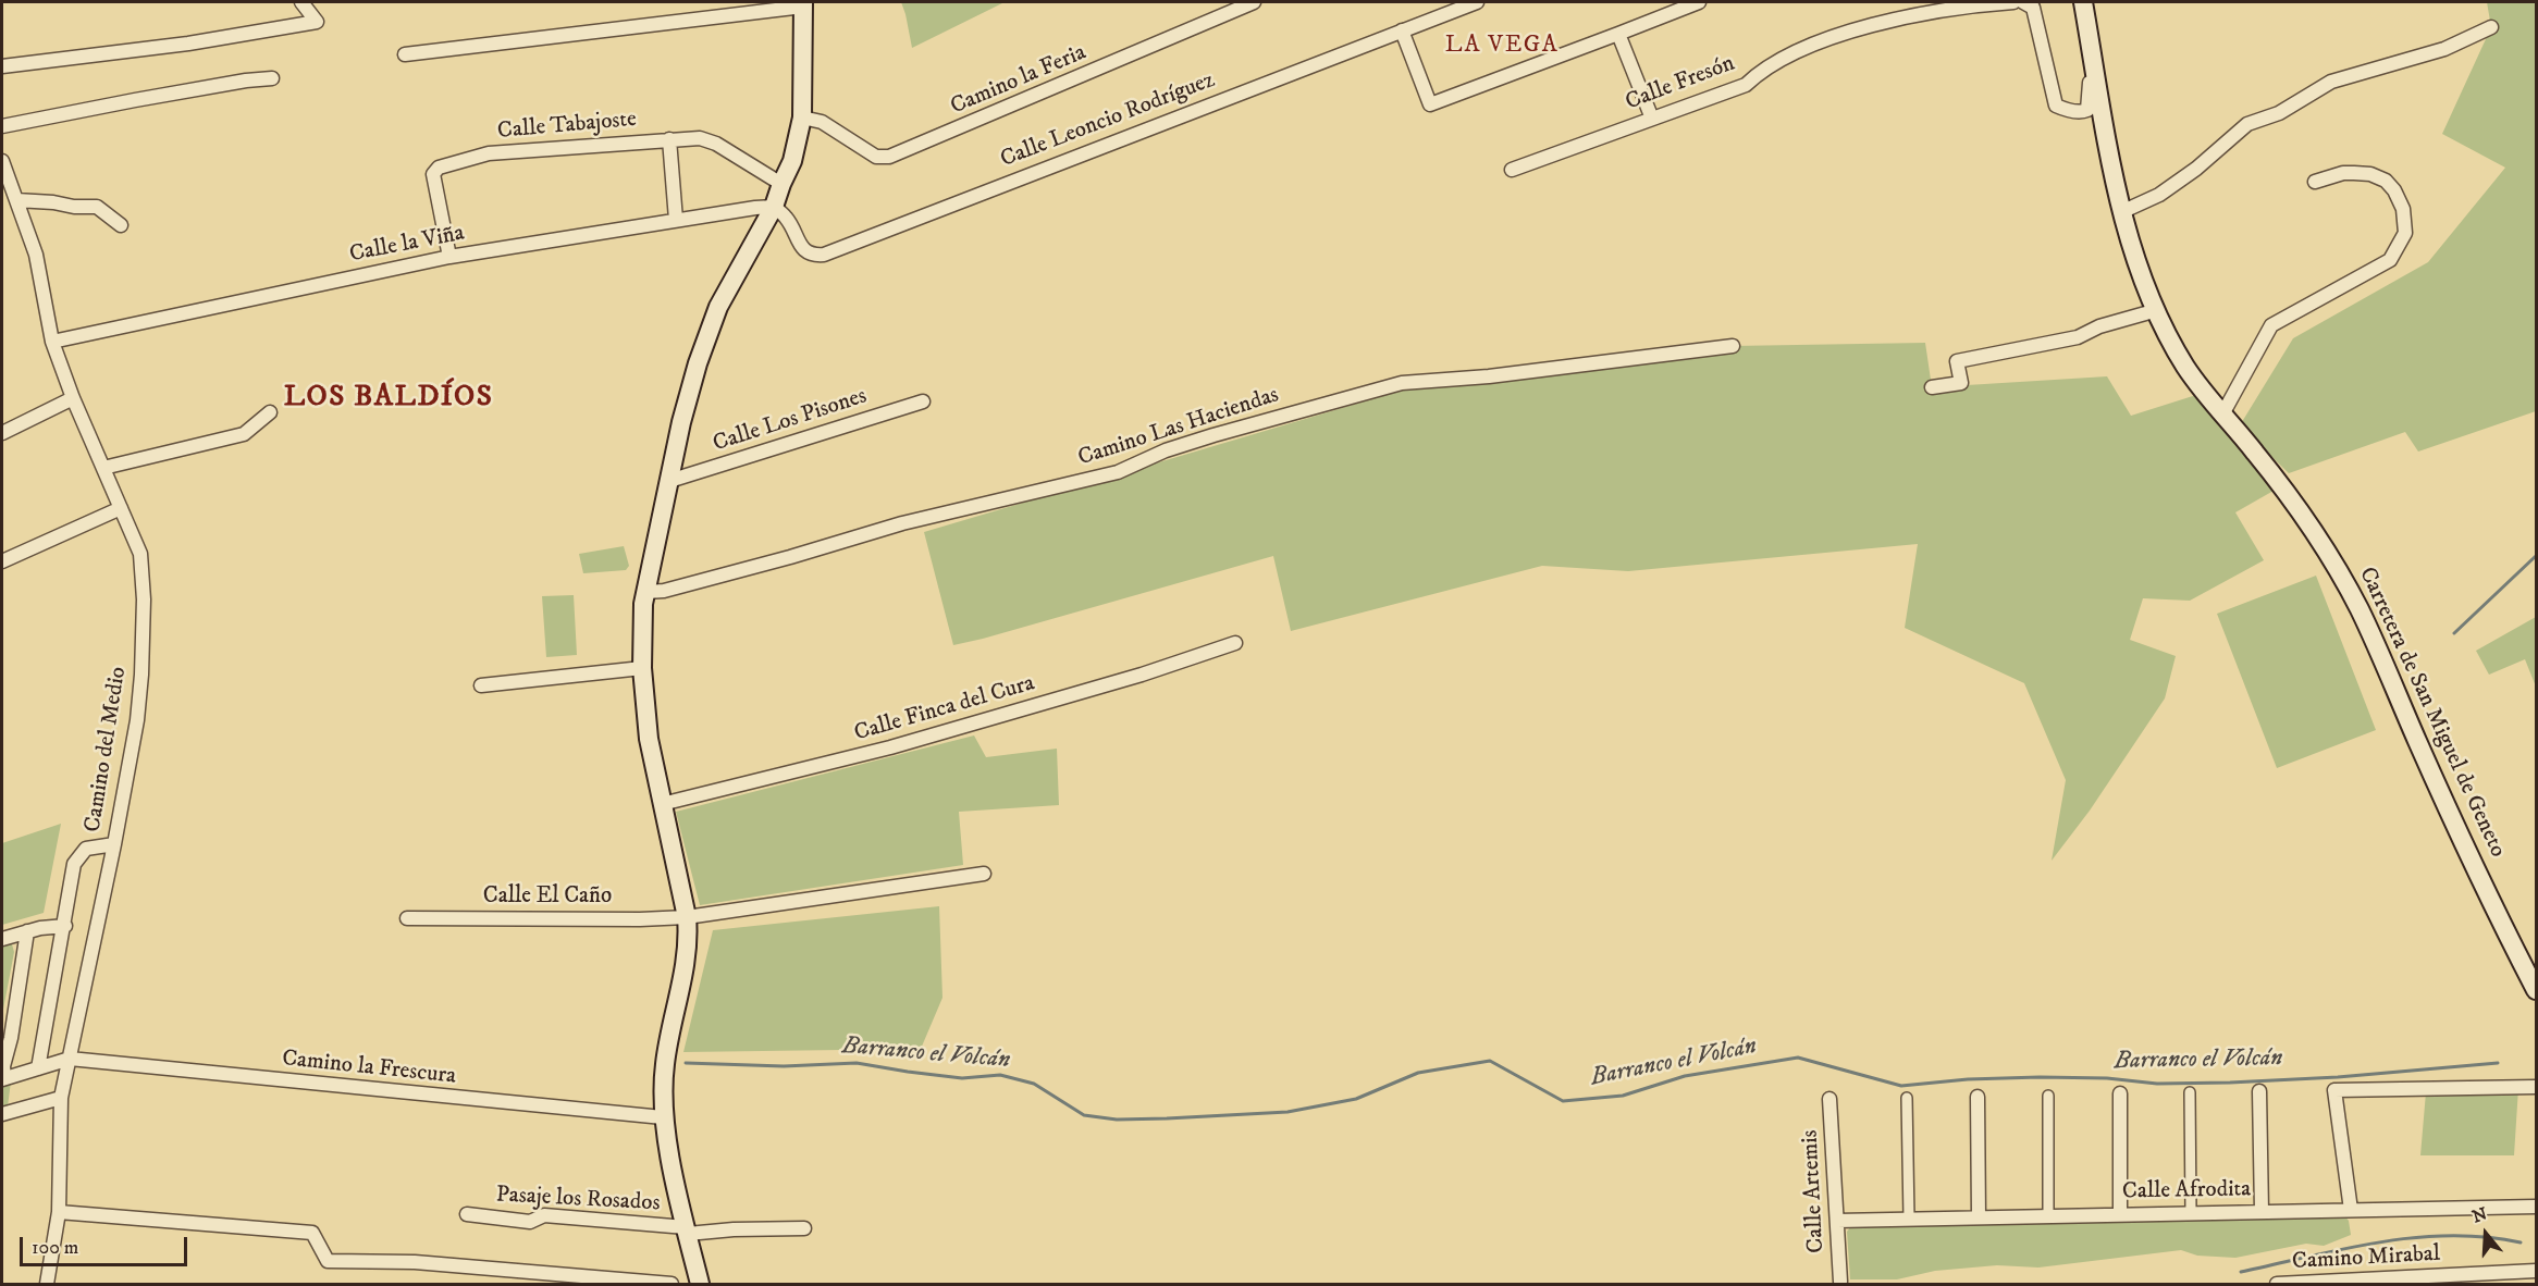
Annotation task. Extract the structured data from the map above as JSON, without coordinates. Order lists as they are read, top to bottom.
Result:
{
  "streets": {
    "main road": ["Carretera de San Miguel de Geneto"],
    "street": [
      "Camino la Feria",
      "Calle Fresón",
      "Calle Leoncio Rodríguez",
      "Calle Tabajoste",
      "Calle la Viña",
      "Calle Los Pisones",
      "Camino Las Haciendas",
      "Calle Finca del Cura",
      "Camino del Medio",
      "Calle El Caño",
      "Camino la Frescura",
      "Calle Artemis",
      "Calle Afrodita",
      "Pasaje los Rosados",
      "Camino Mirabal"
    ]
  },
  "crossings": [
    ["Calle Leoncio Rodríguez", "Calle la Viña"],
    ["Calle Tabajoste", "Calle la Viña"],
    ["Calle la Viña", "Camino del Medio"],
    ["Camino del Medio", "Camino la Frescura"],
    ["Calle Artemis", "Calle Afrodita"]
  ],
  "districts": ["LA VEGA", "LOS BALDÍOS"],
  "water": ["Barranco el Volcán"],
  "scale_bar": "100 m",
  "north": "top"
}
